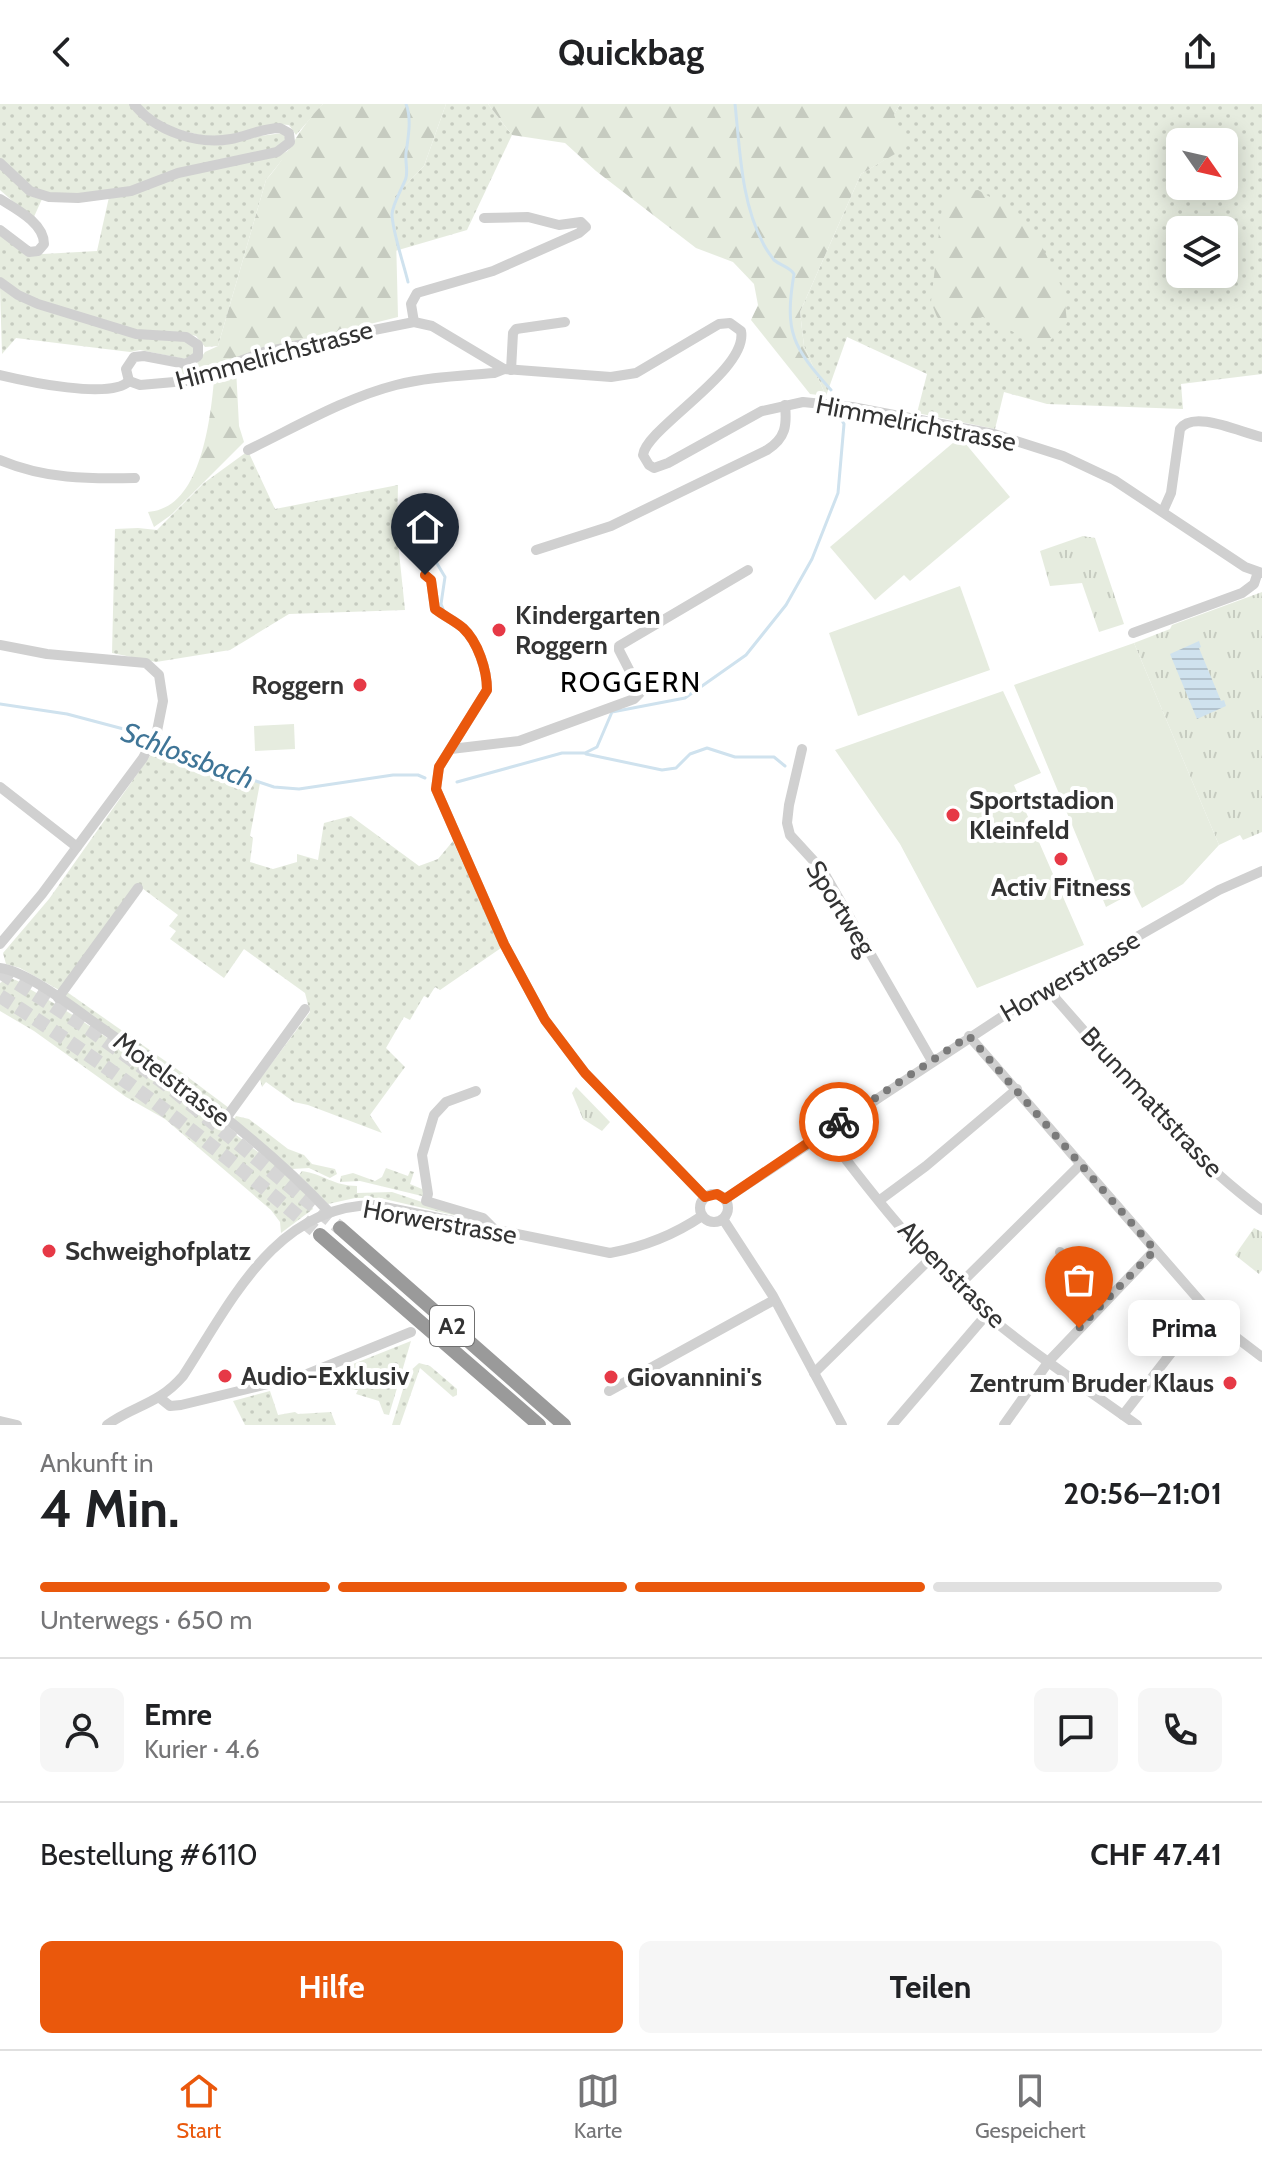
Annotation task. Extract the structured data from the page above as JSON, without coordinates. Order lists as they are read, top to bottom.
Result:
{
  "streets": {
    "highway": ["A2"],
    "street": [
      "Himmelrichstrasse",
      "Sportweg",
      "Horwerstrasse",
      "Motelstrasse",
      "Brunnmattstrasse",
      "Alpenstrasse"
    ]
  },
  "crossings": [
    ["Sportweg", "Horwerstrasse"],
    ["Horwerstrasse", "Motelstrasse"],
    ["Horwerstrasse", "Brunnmattstrasse"],
    ["Horwerstrasse", "Alpenstrasse"]
  ],
  "districts": ["ROGGERN"],
  "water": ["Schlossbach"],
  "places": [
    "Kindergarten Roggern",
    "Roggern",
    "Sportstadion Kleinfeld",
    "Activ Fitness",
    "Schweighofplatz",
    "Prima",
    "Audio-Exklusiv",
    "Giovannini's",
    "Zentrum Bruder Klaus"
  ],
  "north": "bottom right",
  "page": {
    "header": "Quickbag",
    "bubble": "Prima",
    "heading": ["4 Min.", "Ankunft in", "20:56–21:01"],
    "panel": [
      "Emre",
      "Kurier · 4.6",
      "Bestellung #6110",
      "CHF 47.41"
    ],
    "bar": "Unterwegs · 650 m",
    "buttons": ["Hilfe", "Teilen"],
    "tabs": ["Start", "Karte", "Gespeichert"]
  }
}
